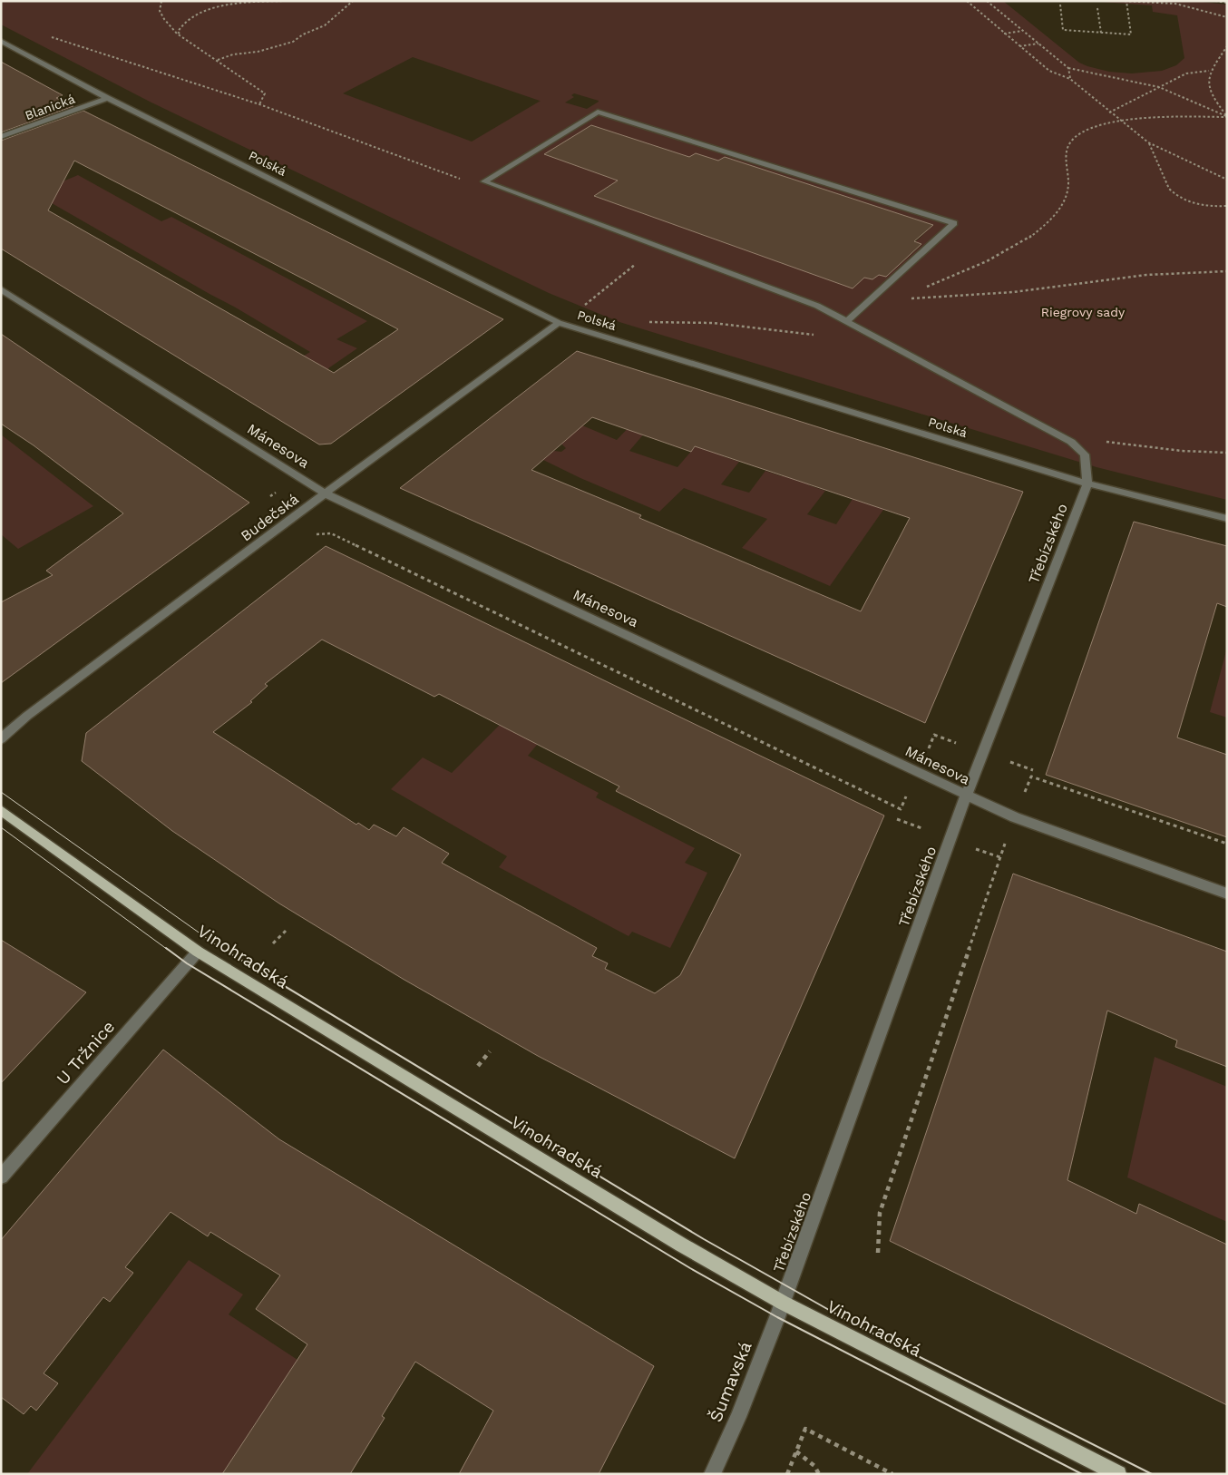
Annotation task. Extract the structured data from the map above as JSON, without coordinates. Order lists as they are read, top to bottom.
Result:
{
  "streets": {
    "main road": ["Vinohradská"],
    "street": [
      "Blanická",
      "Polská",
      "Mánesova",
      "Budečská",
      "Třebízského",
      "U Tržnice",
      "Šumavská"
    ]
  },
  "crossings": [
    ["Blanická", "Polská"],
    ["Polská", "Budečská"],
    ["Polská", "Třebízského"],
    ["Mánesova", "Budečská"],
    ["Mánesova", "Třebízského"],
    ["Třebízského", "Vinohradská"],
    ["Třebízského", "Šumavská"],
    ["Vinohradská", "U Tržnice"],
    ["Vinohradská", "Šumavská"]
  ],
  "parks": ["Riegrovy sady"]
}
